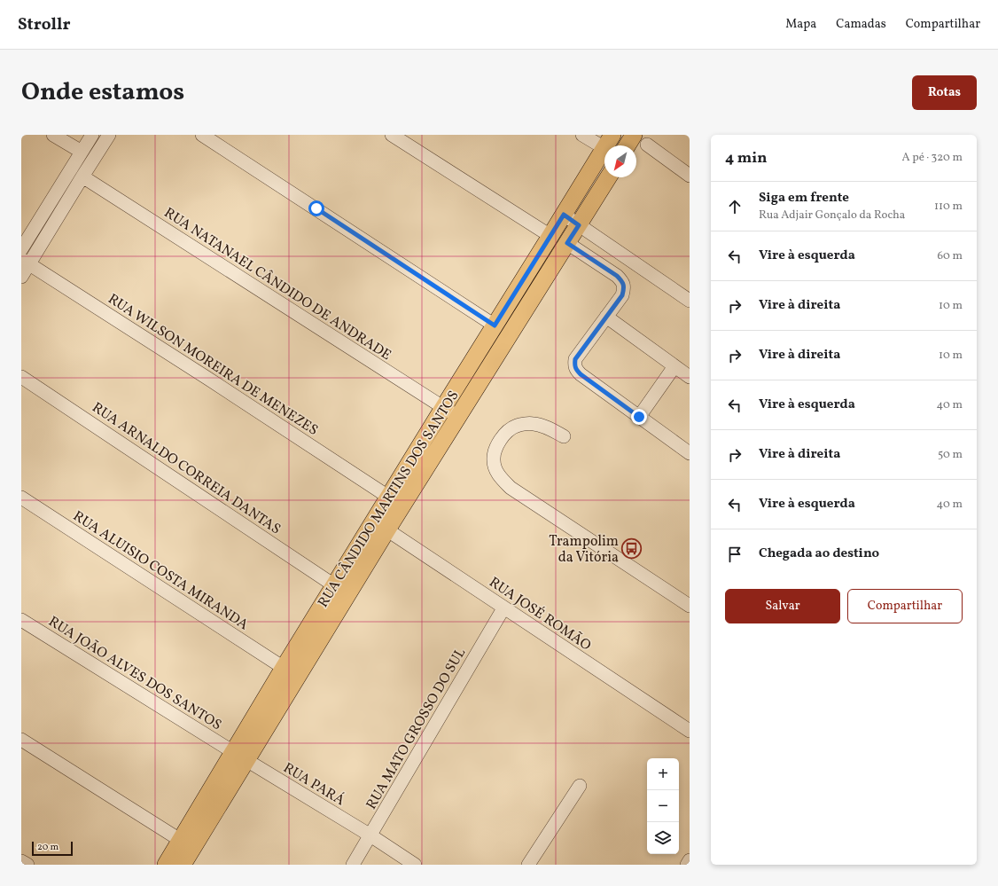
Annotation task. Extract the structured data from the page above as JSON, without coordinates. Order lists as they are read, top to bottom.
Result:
{
  "streets": {
    "main road": ["RUA CÂNDIDO MARTINS DOS SANTOS"],
    "street": [
      "RUA NATANAEL CÂNDIDO DE ANDRADE",
      "RUA WILSON MOREIRA DE MENEZES",
      "RUA ARNALDO CORREIA DANTAS",
      "RUA ALUISIO COSTA MIRANDA",
      "RUA JOSÉ ROMÃO",
      "RUA JOÃO ALVES DOS SANTOS",
      "RUA MATO GROSSO DO SUL",
      "RUA PARÁ"
    ]
  },
  "crossings": [
    ["RUA NATANAEL CÂNDIDO DE ANDRADE", "RUA CÂNDIDO MARTINS DOS SANTOS"],
    ["RUA WILSON MOREIRA DE MENEZES", "RUA CÂNDIDO MARTINS DOS SANTOS"],
    ["RUA ARNALDO CORREIA DANTAS", "RUA CÂNDIDO MARTINS DOS SANTOS"],
    ["RUA CÂNDIDO MARTINS DOS SANTOS", "RUA ALUISIO COSTA MIRANDA"],
    ["RUA CÂNDIDO MARTINS DOS SANTOS", "RUA JOSÉ ROMÃO"],
    ["RUA CÂNDIDO MARTINS DOS SANTOS", "RUA JOÃO ALVES DOS SANTOS"],
    ["RUA CÂNDIDO MARTINS DOS SANTOS", "RUA PARÁ"],
    ["RUA JOSÉ ROMÃO", "RUA MATO GROSSO DO SUL"],
    ["RUA JOÃO ALVES DOS SANTOS", "RUA PARÁ"],
    ["RUA MATO GROSSO DO SUL", "RUA PARÁ"]
  ],
  "places": {
    "bus stop": ["Trampolim da Vitória"]
  },
  "scale_bar": "20 m",
  "north": "bottom left",
  "page": {
    "header": "Strollr",
    "nav": ["Mapa", "Camadas", "Compartilhar"],
    "title": "Onde estamos",
    "buttons": [
      "Rotas",
      ["Salvar", "Compartilhar"]
    ],
    "heading": ["4 min", "A pé · 320 m"],
    "list": [
      ["Siga em frente", "Rua Adjair Gonçalo da Rocha", "110 m"],
      ["Vire à esquerda", "60 m"],
      ["Vire à direita", "10 m"],
      ["Vire à direita", "10 m"],
      ["Vire à esquerda", "40 m"],
      ["Vire à direita", "50 m"],
      ["Vire à esquerda", "40 m"],
      "Chegada ao destino"
    ],
    "map_buttons": ["+", "−"],
    "scale": "20 m"
  }
}
